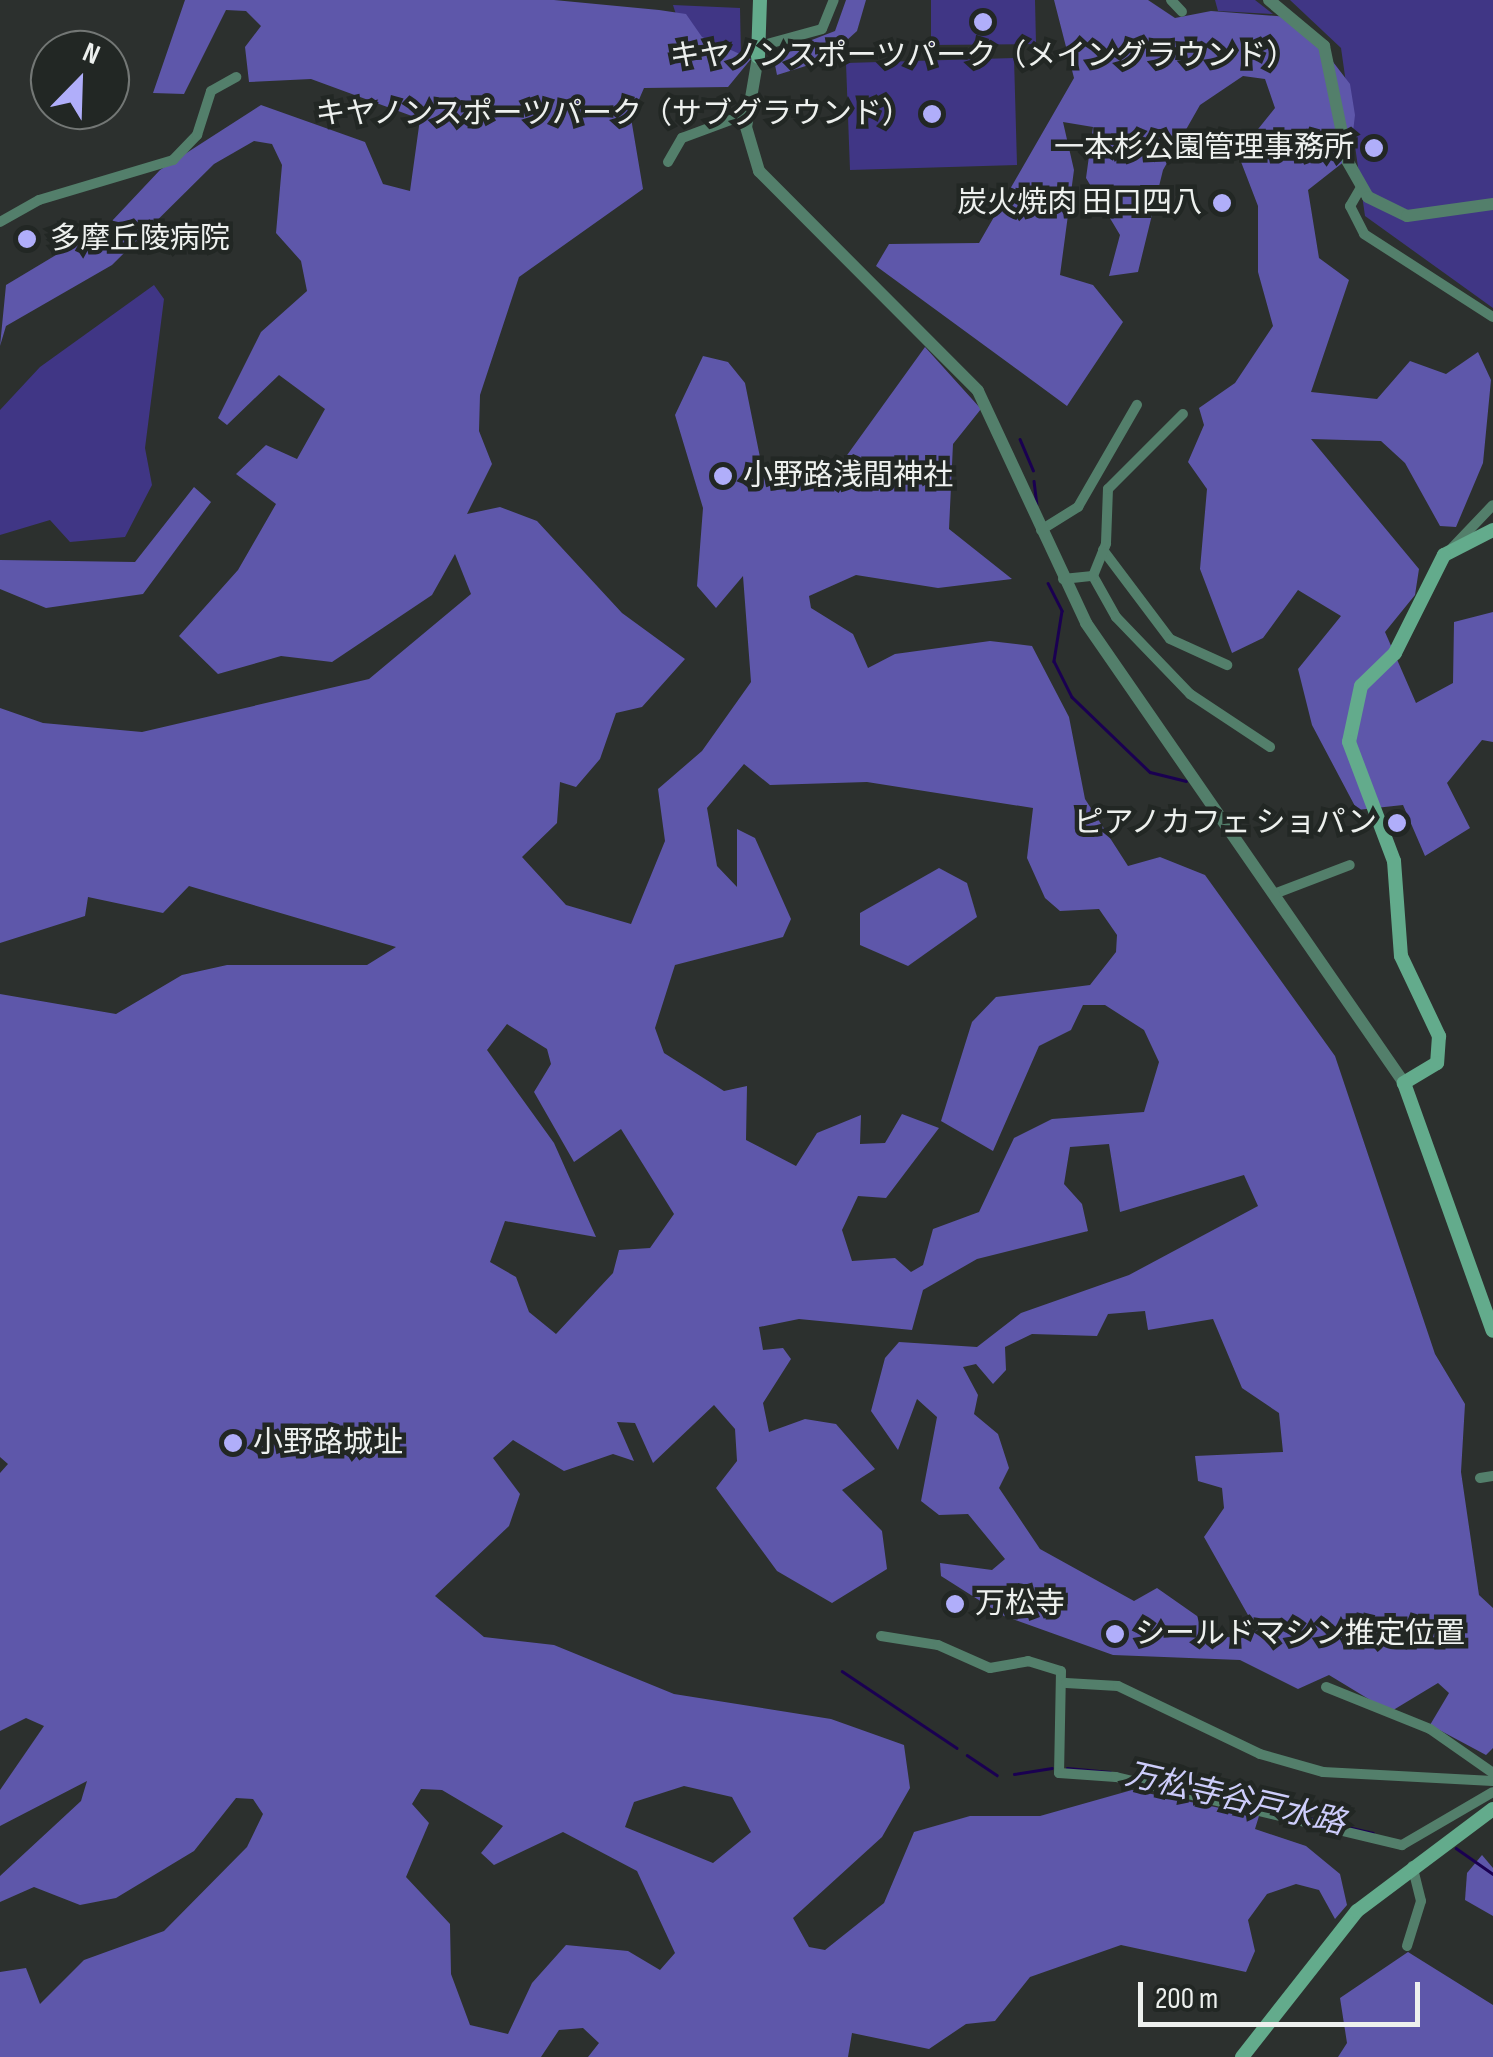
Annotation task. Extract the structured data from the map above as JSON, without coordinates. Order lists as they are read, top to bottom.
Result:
{
  "water": ["万松寺谷戸水路"],
  "places": [
    "キヤノンスポーツパーク（メイングラウンド）",
    "キヤノンスポーツパーク（サブグラウンド）",
    "一本杉公園管理事務所",
    "炭火焼肉 田口四八",
    "多摩丘陵病院",
    "小野路浅間神社",
    "ピアノカフェ ショパン",
    "小野路城址",
    "万松寺",
    "シールドマシン推定位置"
  ],
  "scale_bar": "200 m",
  "north": "top right"
}
